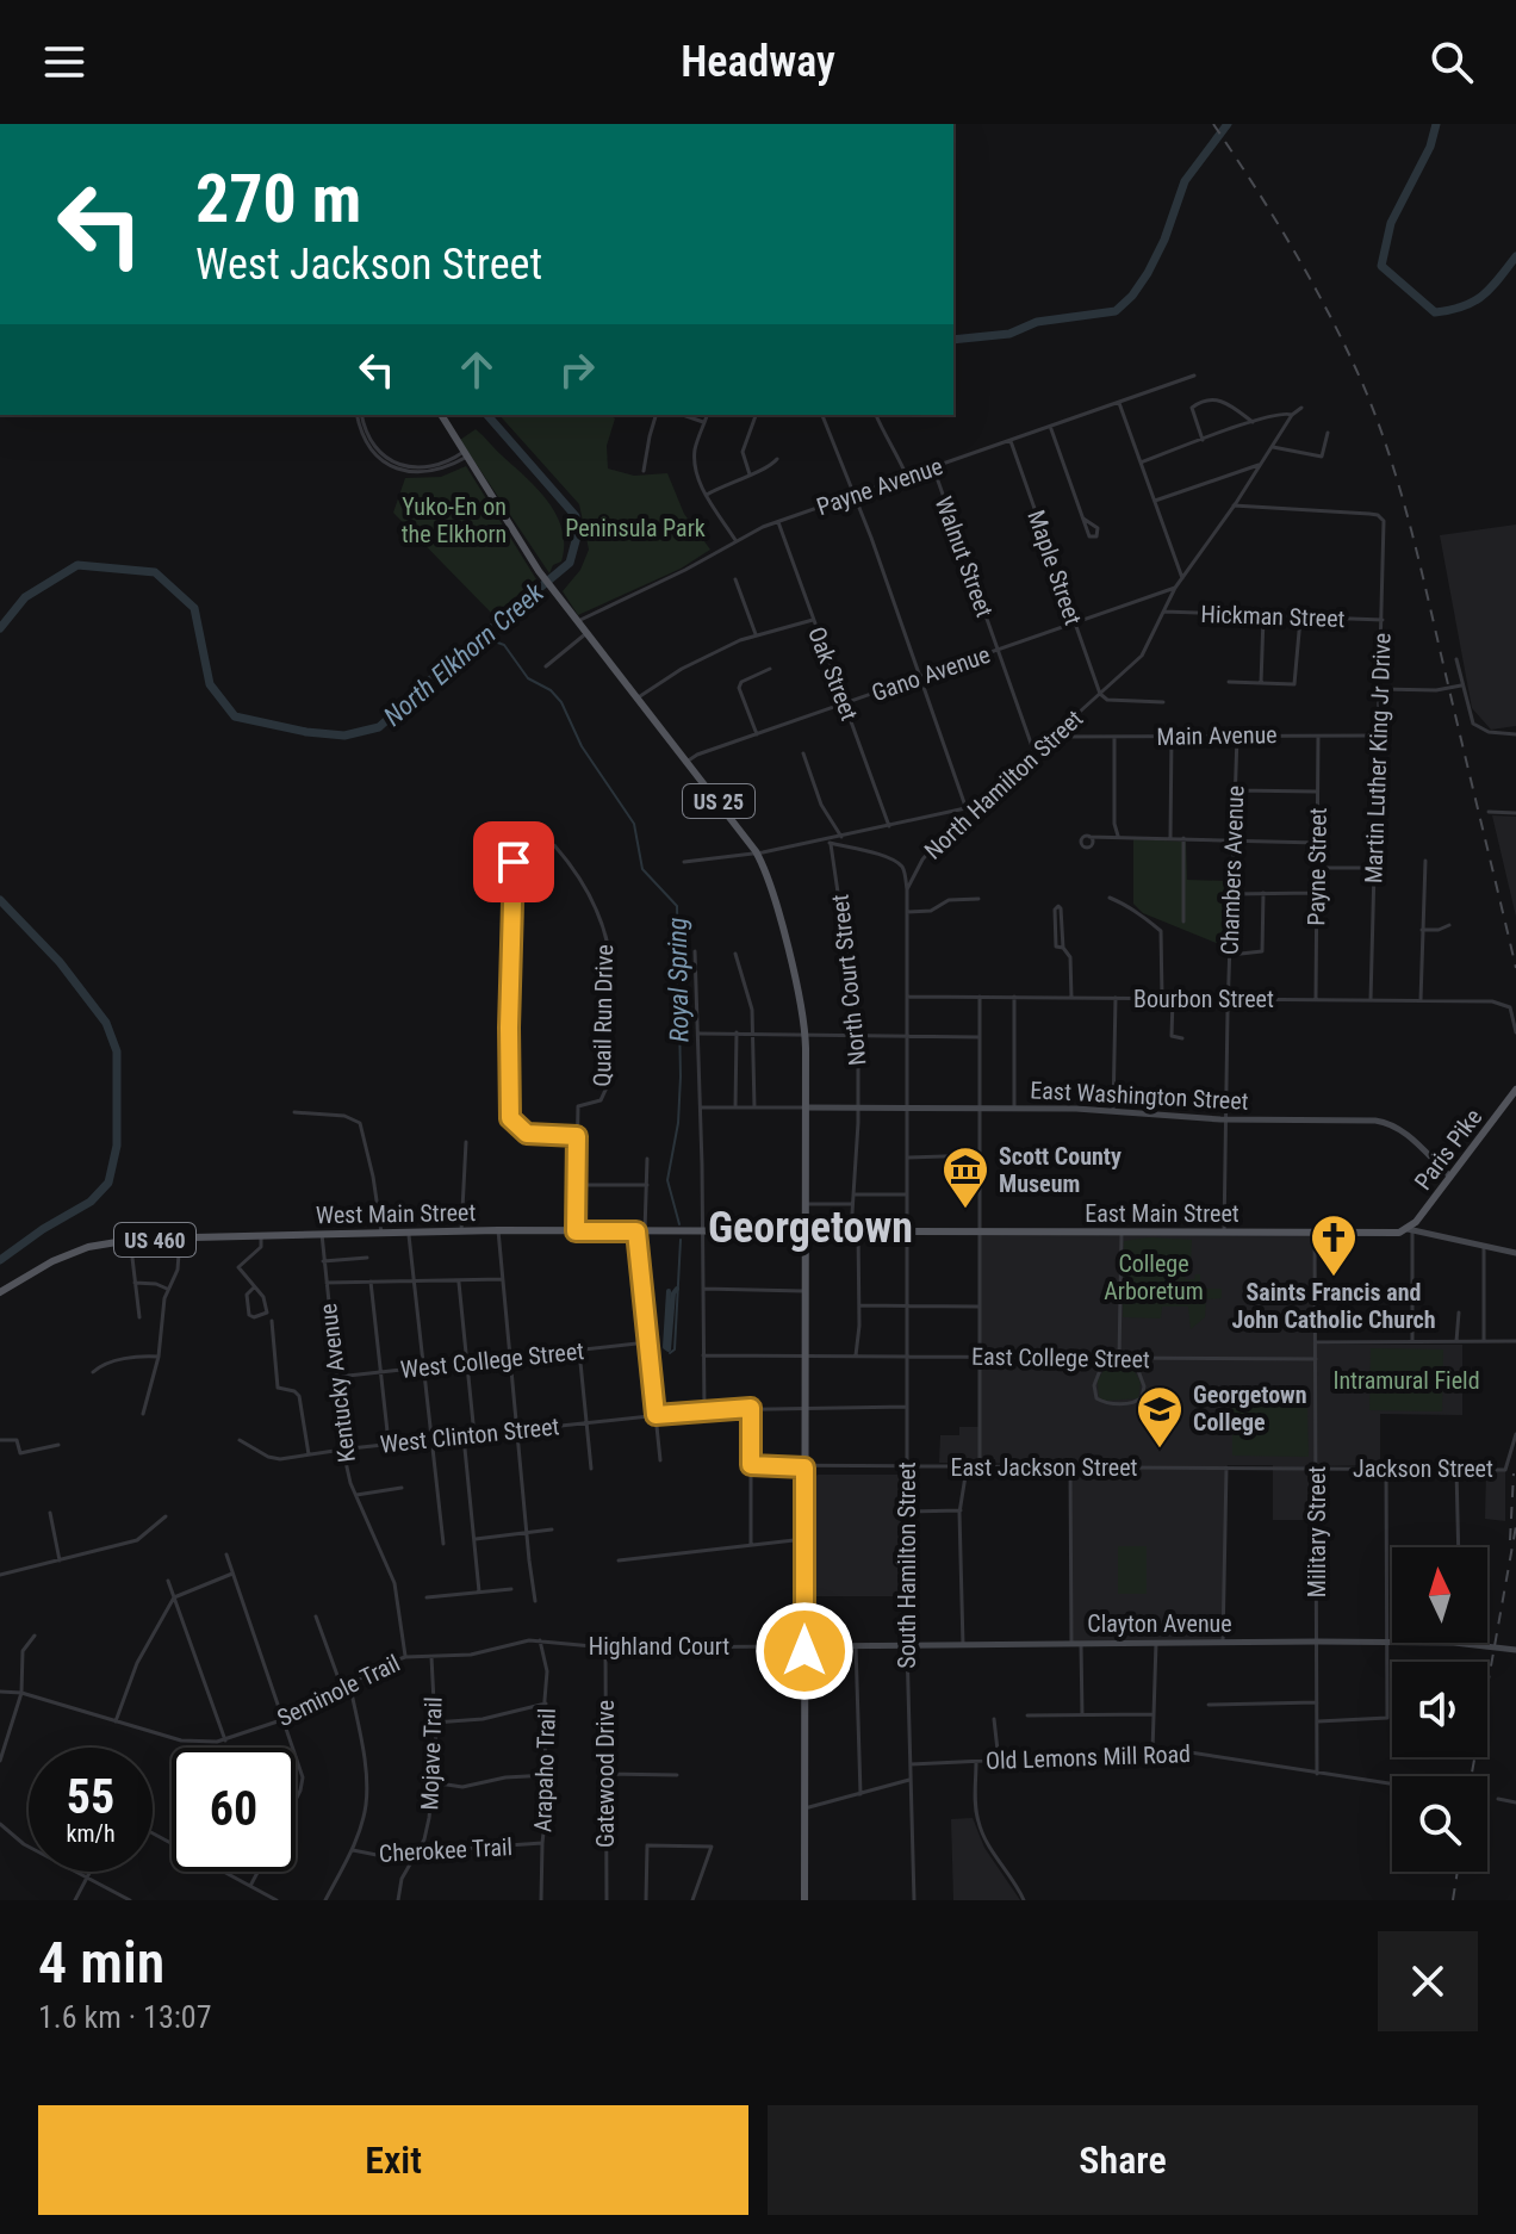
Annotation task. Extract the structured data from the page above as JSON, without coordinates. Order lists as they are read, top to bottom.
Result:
{
  "streets": {
    "main road": [
      "US 25",
      "Paris Pike",
      "West Main Street",
      "East Main Street",
      "US 460"
    ],
    "street": [
      "Payne Avenue",
      "Walnut Street",
      "Maple Street",
      "Hickman Street",
      "Oak Street",
      "Gano Avenue",
      "Main Avenue",
      "Martin Luther King Jr Drive",
      "North Hamilton Street",
      "Payne Street",
      "Chambers Avenue",
      "North Court Street",
      "Bourbon Street",
      "Quail Run Drive",
      "East Washington Street",
      "East College Street",
      "West College Street",
      "Kentucky Avenue",
      "West Clinton Street",
      "East Jackson Street",
      "Jackson Street",
      "Military Street",
      "South Hamilton Street",
      "Clayton Avenue",
      "Highland Court",
      "Seminole Trail",
      "Mojave Trail",
      "Old Lemons Mill Road",
      "Arapaho Trail",
      "Gatewood Drive",
      "Cherokee Trail"
    ]
  },
  "crossings": [
    ["Payne Avenue", "Walnut Street"],
    ["Payne Avenue", "Maple Street"],
    ["Payne Avenue", "Oak Street"],
    ["Payne Avenue", "US 25"],
    ["Walnut Street", "Gano Avenue"],
    ["Walnut Street", "North Hamilton Street"],
    ["Maple Street", "Gano Avenue"],
    ["Maple Street", "North Hamilton Street"],
    ["Hickman Street", "Martin Luther King Jr Drive"],
    ["Hickman Street", "North Hamilton Street"],
    ["Oak Street", "Gano Avenue"],
    ["Gano Avenue", "North Hamilton Street"],
    ["Gano Avenue", "US 25"],
    ["Main Avenue", "Martin Luther King Jr Drive"],
    ["Main Avenue", "North Hamilton Street"],
    ["Main Avenue", "Payne Street"],
    ["Main Avenue", "Chambers Avenue"],
    ["Martin Luther King Jr Drive", "North Hamilton Street"],
    ["Martin Luther King Jr Drive", "Bourbon Street"],
    ["North Hamilton Street", "Bourbon Street"],
    ["North Hamilton Street", "East Washington Street"],
    ["North Hamilton Street", "East Main Street"],
    ["North Hamilton Street", "South Hamilton Street"],
    ["US 25", "East Washington Street"],
    ["US 25", "West Main Street"],
    ["US 25", "East Main Street"],
    ["US 25", "East College Street"],
    ["US 25", "West Clinton Street"],
    ["US 25", "East Jackson Street"],
    ["US 25", "Clayton Avenue"],
    ["US 25", "Highland Court"],
    ["Payne Street", "Bourbon Street"],
    ["Chambers Avenue", "Bourbon Street"],
    ["Chambers Avenue", "East Washington Street"],
    ["Chambers Avenue", "East Main Street"],
    ["North Court Street", "East Washington Street"],
    ["North Court Street", "East Main Street"],
    ["North Court Street", "East College Street"],
    ["East Washington Street", "Paris Pike"],
    ["Paris Pike", "East Main Street"],
    ["West Main Street", "East Main Street"],
    ["West Main Street", "Kentucky Avenue"],
    ["East Main Street", "Military Street"],
    ["East Main Street", "South Hamilton Street"],
    ["East College Street", "Military Street"],
    ["East College Street", "South Hamilton Street"],
    ["West College Street", "Kentucky Avenue"],
    ["Kentucky Avenue", "West Clinton Street"],
    ["Kentucky Avenue", "Seminole Trail"],
    ["West Clinton Street", "South Hamilton Street"],
    ["East Jackson Street", "Jackson Street"],
    ["East Jackson Street", "South Hamilton Street"],
    ["Jackson Street", "Military Street"],
    ["Military Street", "Clayton Avenue"],
    ["Military Street", "Old Lemons Mill Road"],
    ["South Hamilton Street", "Clayton Avenue"],
    ["South Hamilton Street", "Old Lemons Mill Road"],
    ["Clayton Avenue", "Highland Court"],
    ["Highland Court", "Seminole Trail"],
    ["Highland Court", "Gatewood Drive"],
    ["Seminole Trail", "Mojave Trail"],
    ["Seminole Trail", "Arapaho Trail"],
    ["Mojave Trail", "Cherokee Trail"],
    ["Arapaho Trail", "Cherokee Trail"]
  ],
  "districts": ["Georgetown"],
  "water": ["North Elkhorn Creek", "Royal Spring"],
  "parks": [
    "Yuko-En on the Elkhorn",
    "Peninsula Park",
    "College Arboretum",
    "Intramural Field"
  ],
  "places": {
    "museum": ["Scott County Museum"],
    "church": ["Saints Francis and John Catholic Church"],
    "school or university": ["Georgetown College"]
  },
  "north": "top",
  "page": {
    "header": "Headway",
    "turn": ["270 m", "West Jackson Street"],
    "speed": "55 km/h",
    "limit": "60",
    "heading": ["4 min", "1.6 km · 13:07"],
    "buttons": ["Exit", "Share"]
  }
}
